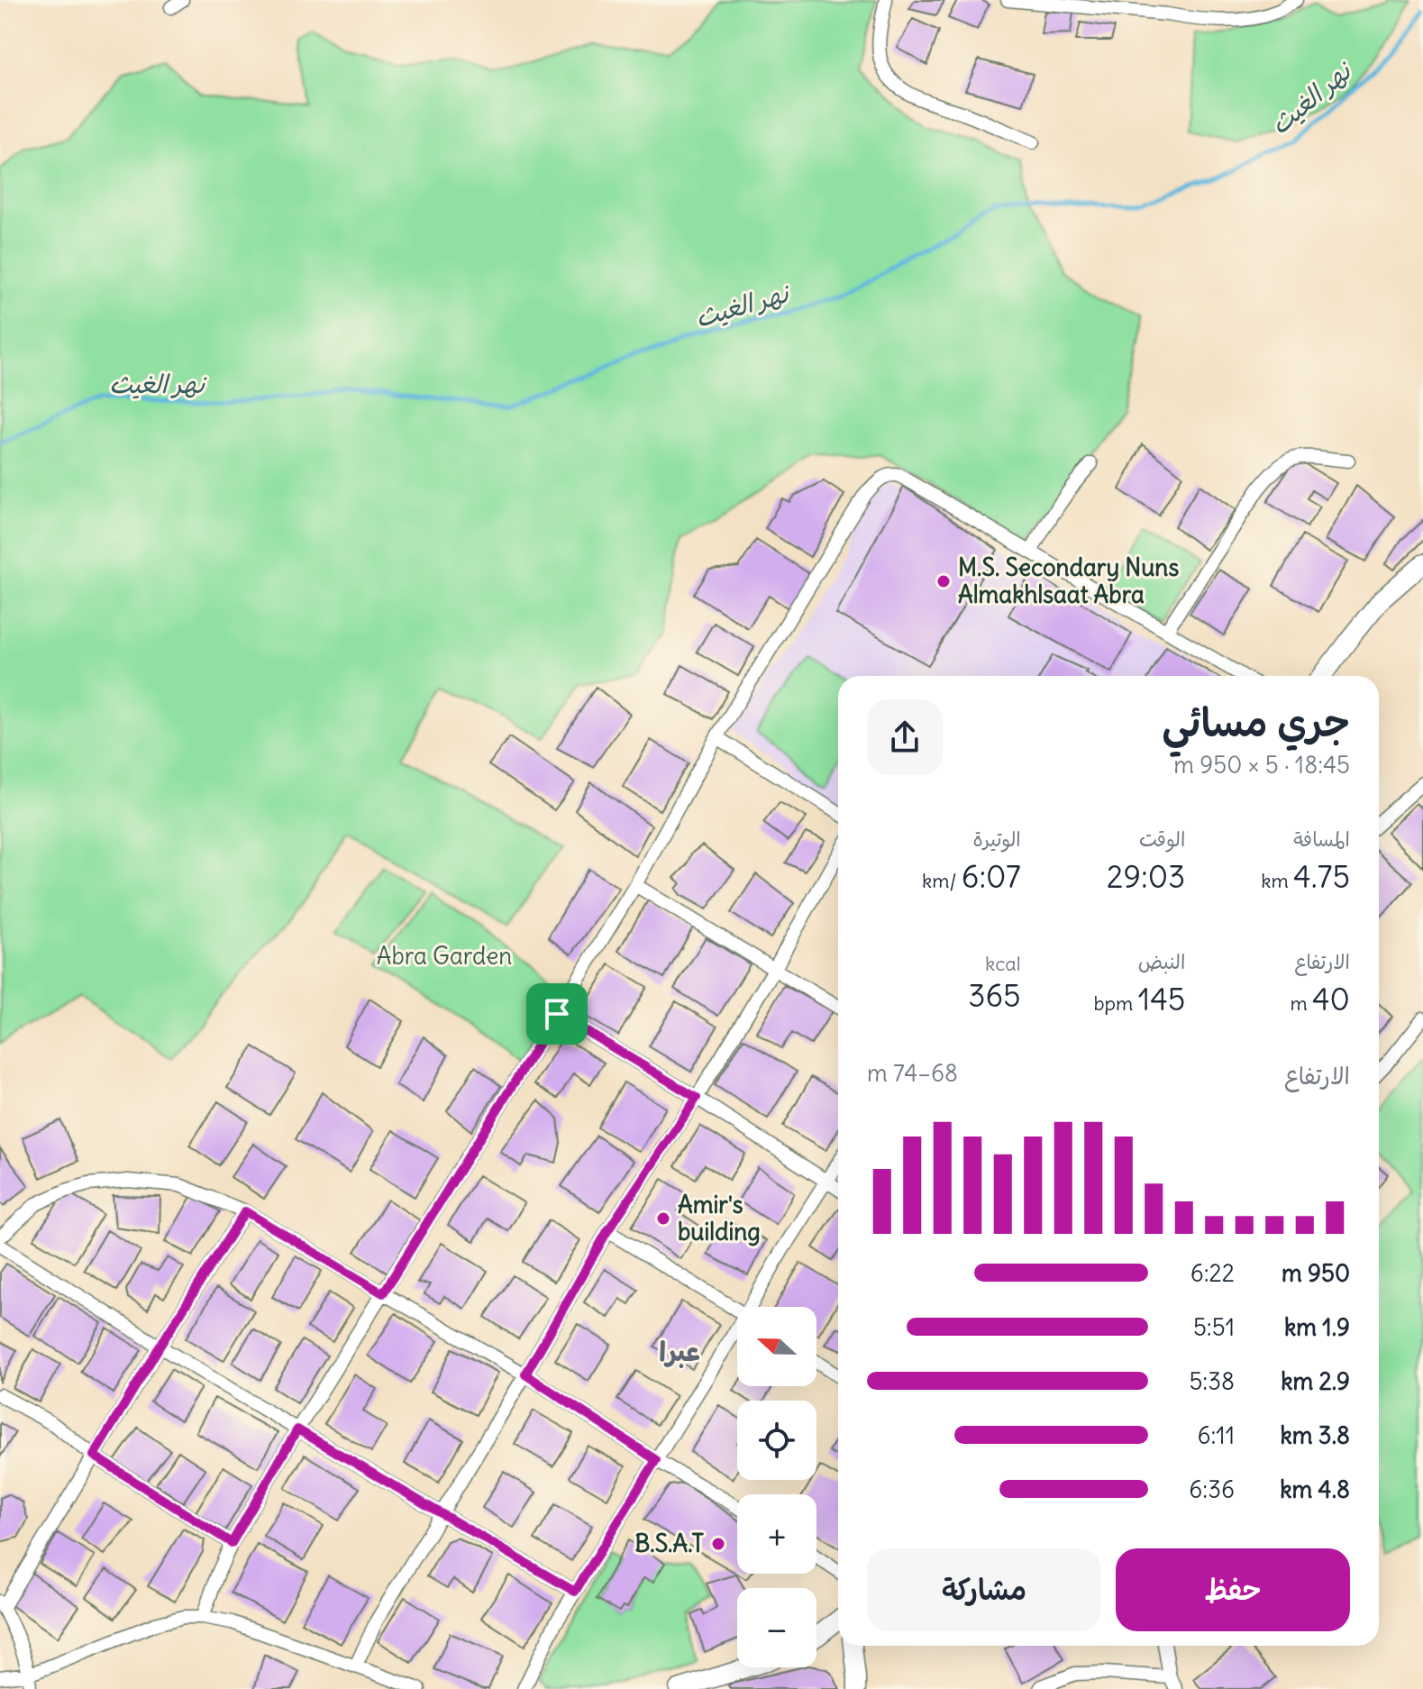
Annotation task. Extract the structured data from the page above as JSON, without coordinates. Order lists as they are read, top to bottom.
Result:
{
  "districts": ["عبرا"],
  "water": ["نهر الغيث"],
  "parks": ["Abra Garden"],
  "places": ["M.S. Secondary Nuns Almakhlsaat Abra", "Amir's building", "B.S.A.T"],
  "north": "left",
  "page": {
    "heading": ["جري مسائي", "18:45 · 5 × 950 m"],
    "stats": [
      ["المسافة", "4.75 km"],
      ["الوقت", "29:03"],
      ["الوتيرة", "6:07 /km"],
      ["الارتفاع", "40 m"],
      ["النبض", "145 bpm"],
      ["kcal", "365"]
    ],
    "chart": ["الارتفاع", "68–74 m"],
    "list": [
      {
        "name": "950 m",
        "note": "6:22"
      },
      {
        "name": "1.9 km",
        "note": "5:51"
      },
      {
        "name": "2.9 km",
        "note": "5:38"
      },
      {
        "name": "3.8 km",
        "note": "6:11"
      },
      {
        "name": "4.8 km",
        "note": "6:36"
      }
    ],
    "map_buttons": ["+", "−"],
    "buttons": ["حفظ", "مشاركة"]
  }
}
